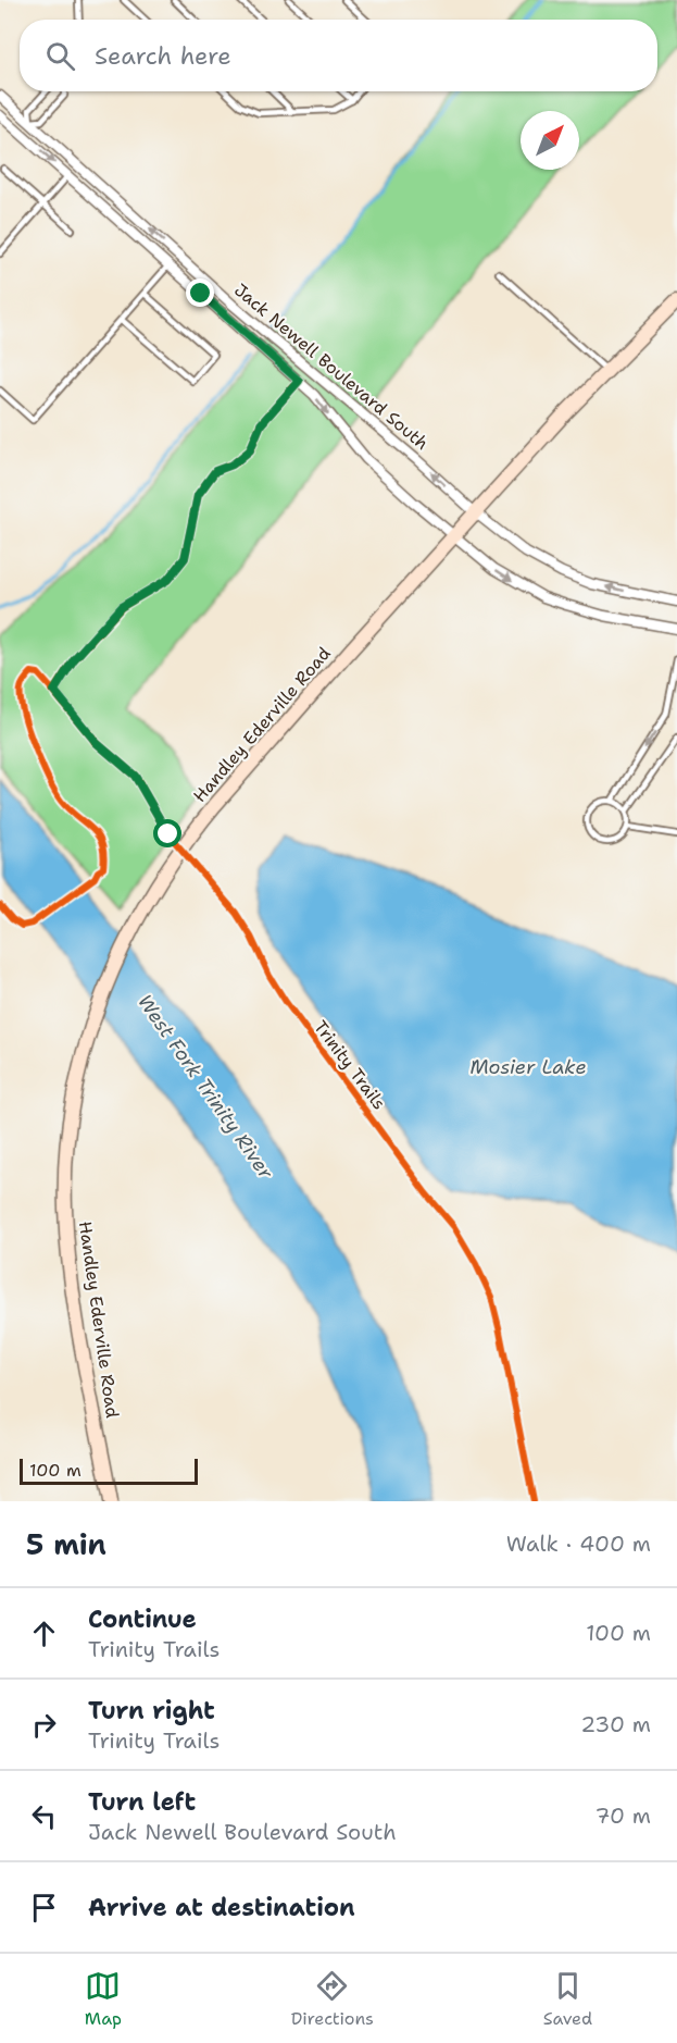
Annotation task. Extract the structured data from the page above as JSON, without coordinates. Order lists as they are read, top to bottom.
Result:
{
  "streets": {
    "main road": ["Handley Ederville Road"],
    "street": ["Jack Newell Boulevard South"],
    "cycle path": ["Trinity Trails"]
  },
  "crossings": [
    ["Jack Newell Boulevard South", "Handley Ederville Road"]
  ],
  "water": ["Mosier Lake", "West Fork Trinity River"],
  "scale_bar": "100 m",
  "north": "top right",
  "page": {
    "search": "Search here",
    "scale": "100 m",
    "heading": ["5 min", "Walk · 400 m"],
    "list": [
      ["Continue", "Trinity Trails", "100 m"],
      ["Turn right", "Trinity Trails", "230 m"],
      ["Turn left", "Jack Newell Boulevard South", "70 m"],
      "Arrive at destination"
    ],
    "nav": ["Map", "Directions", "Saved"]
  }
}
